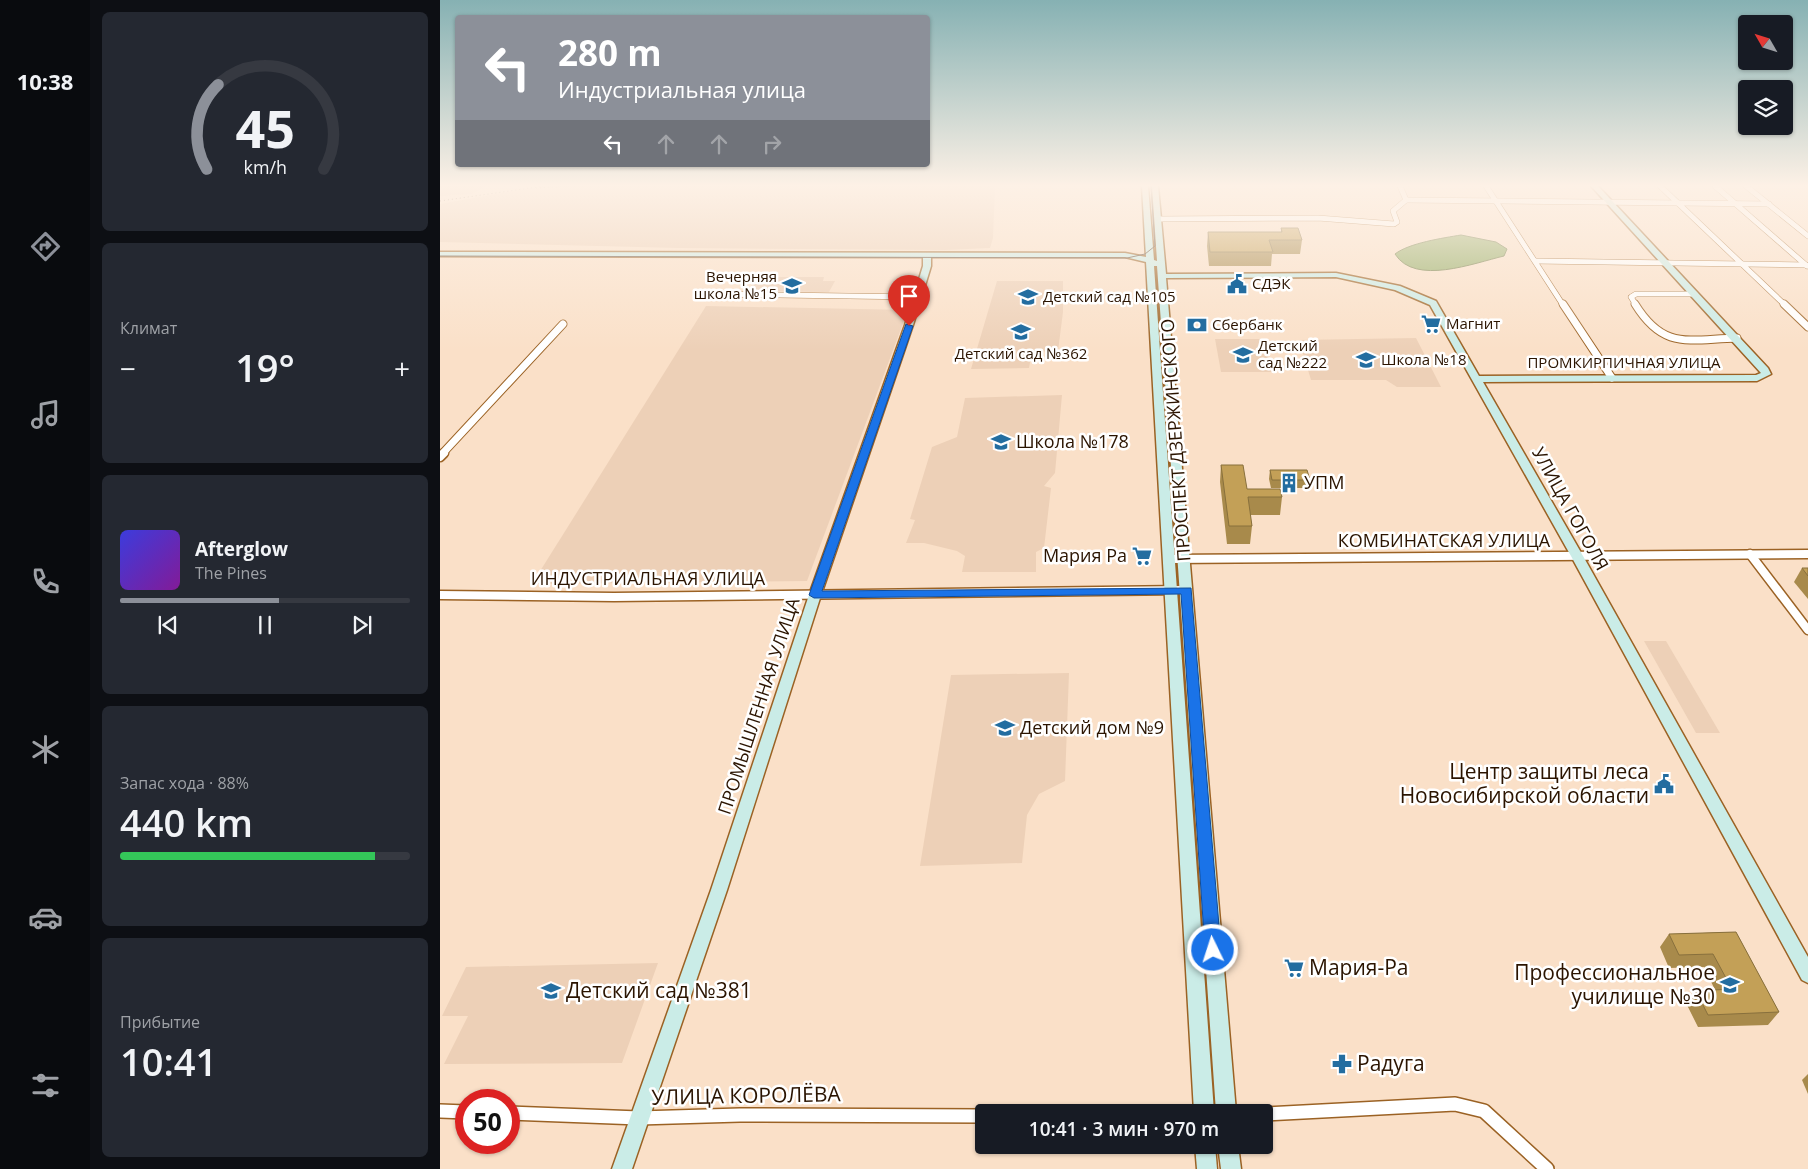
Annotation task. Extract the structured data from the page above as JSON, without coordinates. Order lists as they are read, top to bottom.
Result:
{
  "streets": {
    "main road": [
      "ПРОМКИРПИЧНАЯ УЛИЦА",
      "ПРОСПЕКТ ДЗЕРЖИНСКОГО",
      "УЛИЦА ГОГОЛЯ",
      "ПРОМЫШЛЕННАЯ УЛИЦА"
    ],
    "street": ["КОМБИНАТСКАЯ УЛИЦА", "ИНДУСТРИАЛЬНАЯ УЛИЦА", "УЛИЦА КОРОЛЁВА"]
  },
  "crossings": [
    ["ПРОМКИРПИЧНАЯ УЛИЦА", "УЛИЦА ГОГОЛЯ"],
    ["ПРОСПЕКТ ДЗЕРЖИНСКОГО", "УЛИЦА ГОГОЛЯ"],
    ["ПРОСПЕКТ ДЗЕРЖИНСКОГО", "КОМБИНАТСКАЯ УЛИЦА"],
    ["ПРОСПЕКТ ДЗЕРЖИНСКОГО", "ИНДУСТРИАЛЬНАЯ УЛИЦА"],
    ["УЛИЦА ГОГОЛЯ", "КОМБИНАТСКАЯ УЛИЦА"],
    ["ИНДУСТРИАЛЬНАЯ УЛИЦА", "ПРОМЫШЛЕННАЯ УЛИЦА"],
    ["ПРОМЫШЛЕННАЯ УЛИЦА", "УЛИЦА КОРОЛЁВА"]
  ],
  "places": {
    "public building": ["СДЭК", "Центр защиты леса Новосибирской области"],
    "school or university": [
      "Вечерняя школа №15",
      "Детский сад №105",
      "Детский сад №362",
      "Детский сад №222",
      "Школа №18",
      "Школа №178",
      "Детский дом №9",
      "Профессиональное училище №30",
      "Детский сад №381"
    ],
    "supermarket": ["Магнит", "Мария Ра", "Мария-Ра"],
    "bank": ["Сбербанк"],
    "building": ["УПМ"],
    "pharmacy": ["Радуга"]
  },
  "north": "top left",
  "page": {
    "tabs": "10:38",
    "turn": ["280 m", "Индустриальная улица"],
    "tile": [
      "Климат",
      ["Запас хода · 88%", "440 km"],
      ["Прибытие", "10:41"]
    ],
    "heat": ["−", "19°", "+"],
    "song": ["Afterglow", "The Pines"],
    "limit": "50",
    "trip": "10:41 · 3 мин · 970 m",
    "gauge": ["45", "km/h"]
  }
}
